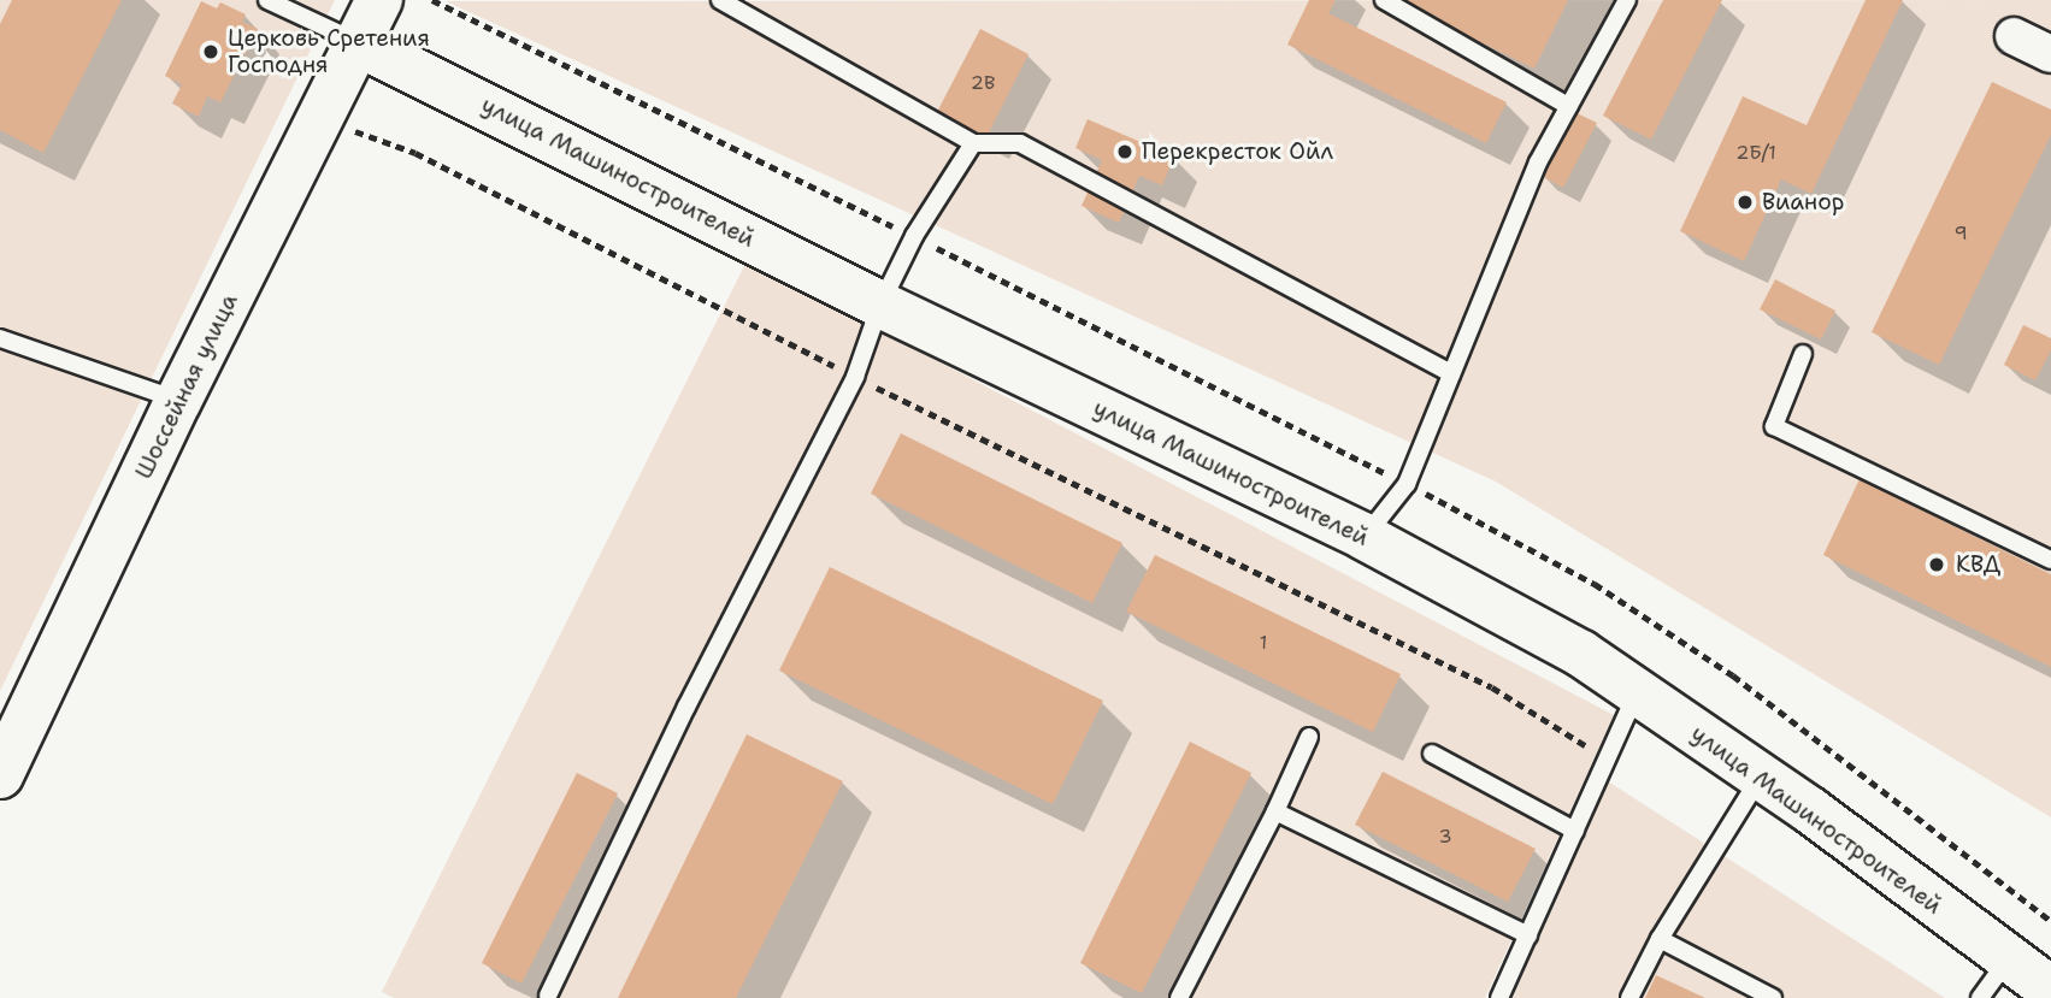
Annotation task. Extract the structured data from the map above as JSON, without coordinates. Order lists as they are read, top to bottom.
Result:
{
  "streets": {
    "street": ["улица Машиностроителей", "Шоссейная улица"]
  },
  "crossings": [
    ["улица Машиностроителей", "Шоссейная улица"]
  ],
  "places": [
    "Церковь Сретения Господня",
    "Перекресток Ойл",
    "Вианор",
    "КВД"
  ],
  "house_numbers": [
    "2В",
    "2Б/1",
    "9",
    "1",
    "3"
  ]
}
